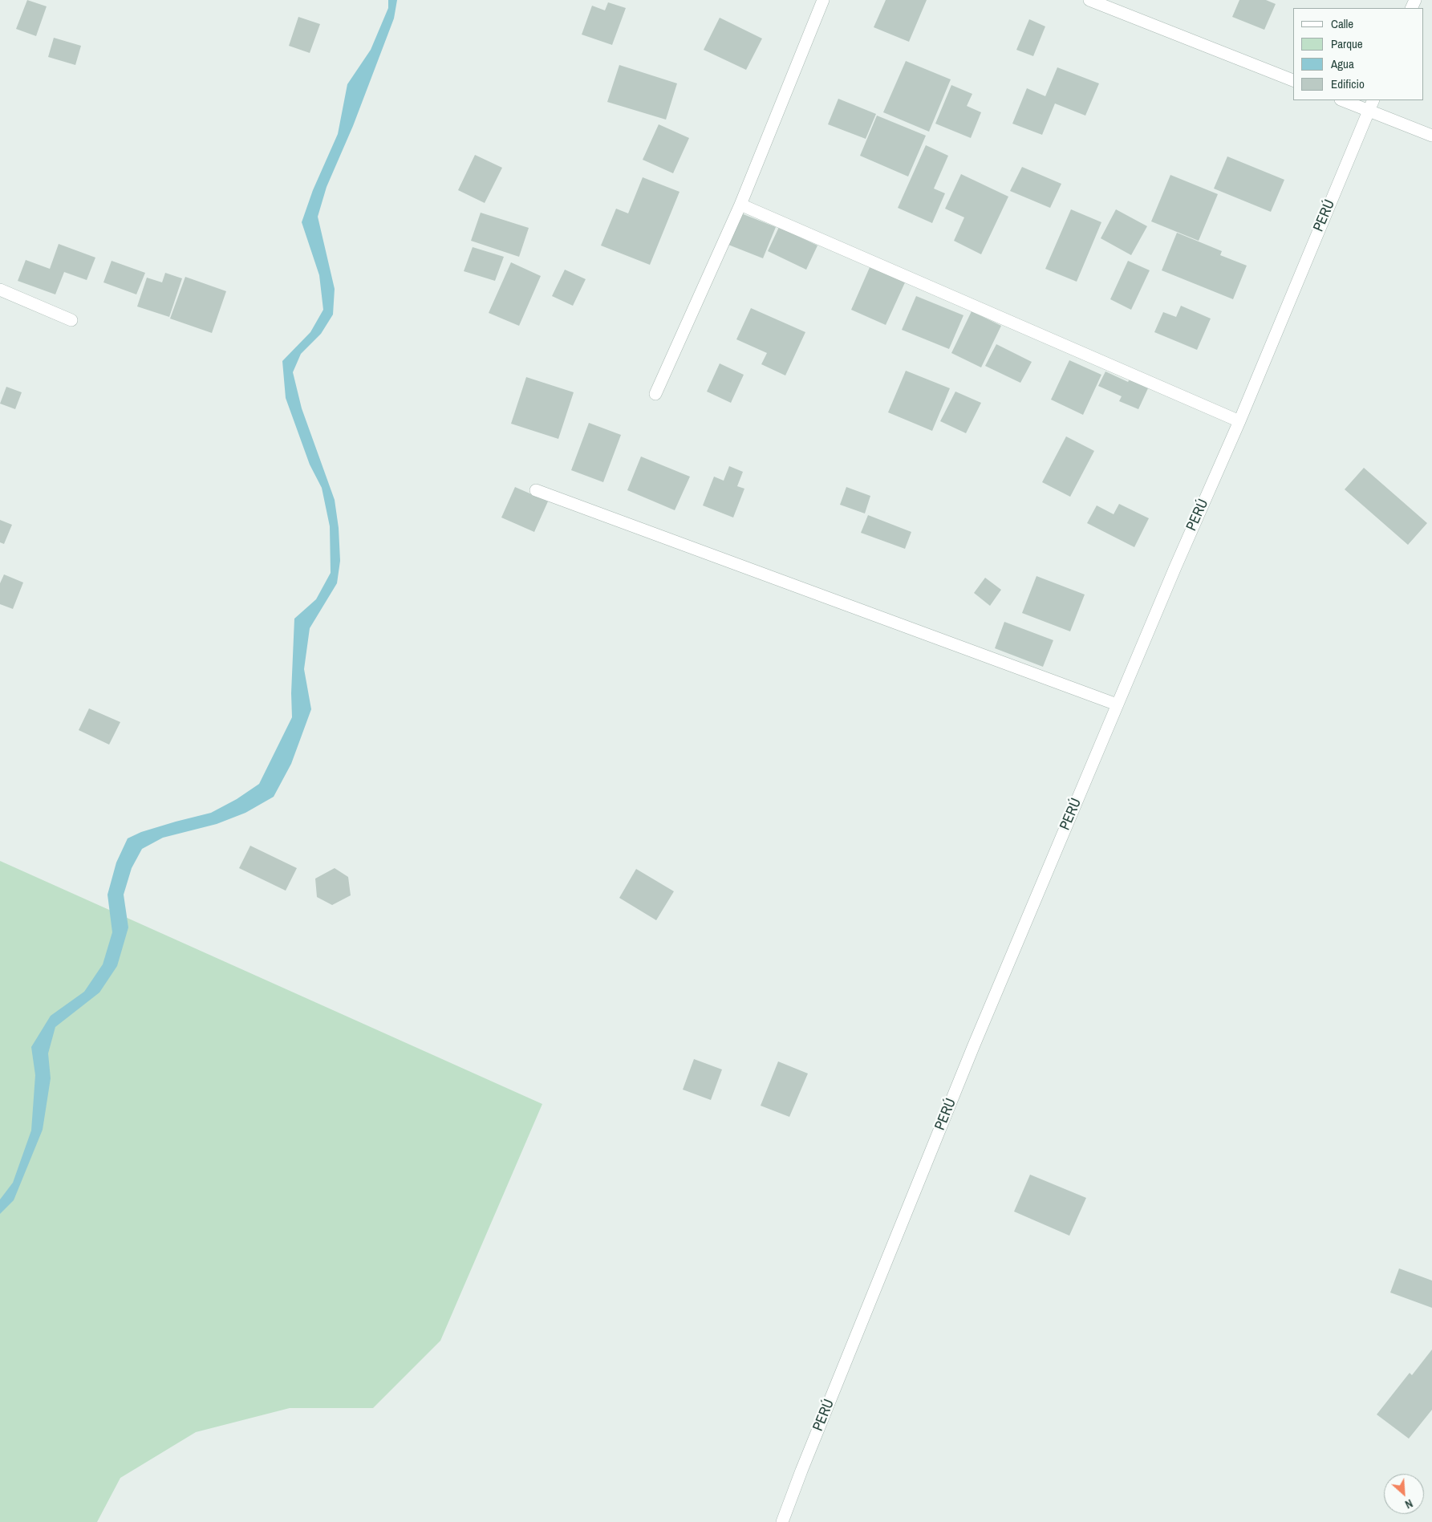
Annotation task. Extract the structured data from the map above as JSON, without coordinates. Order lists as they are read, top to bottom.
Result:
{
  "streets": {
    "street": ["PERÚ"]
  },
  "legend": [
    "Calle",
    "Parque",
    "Agua",
    "Edificio"
  ],
  "north": "bottom right"
}
